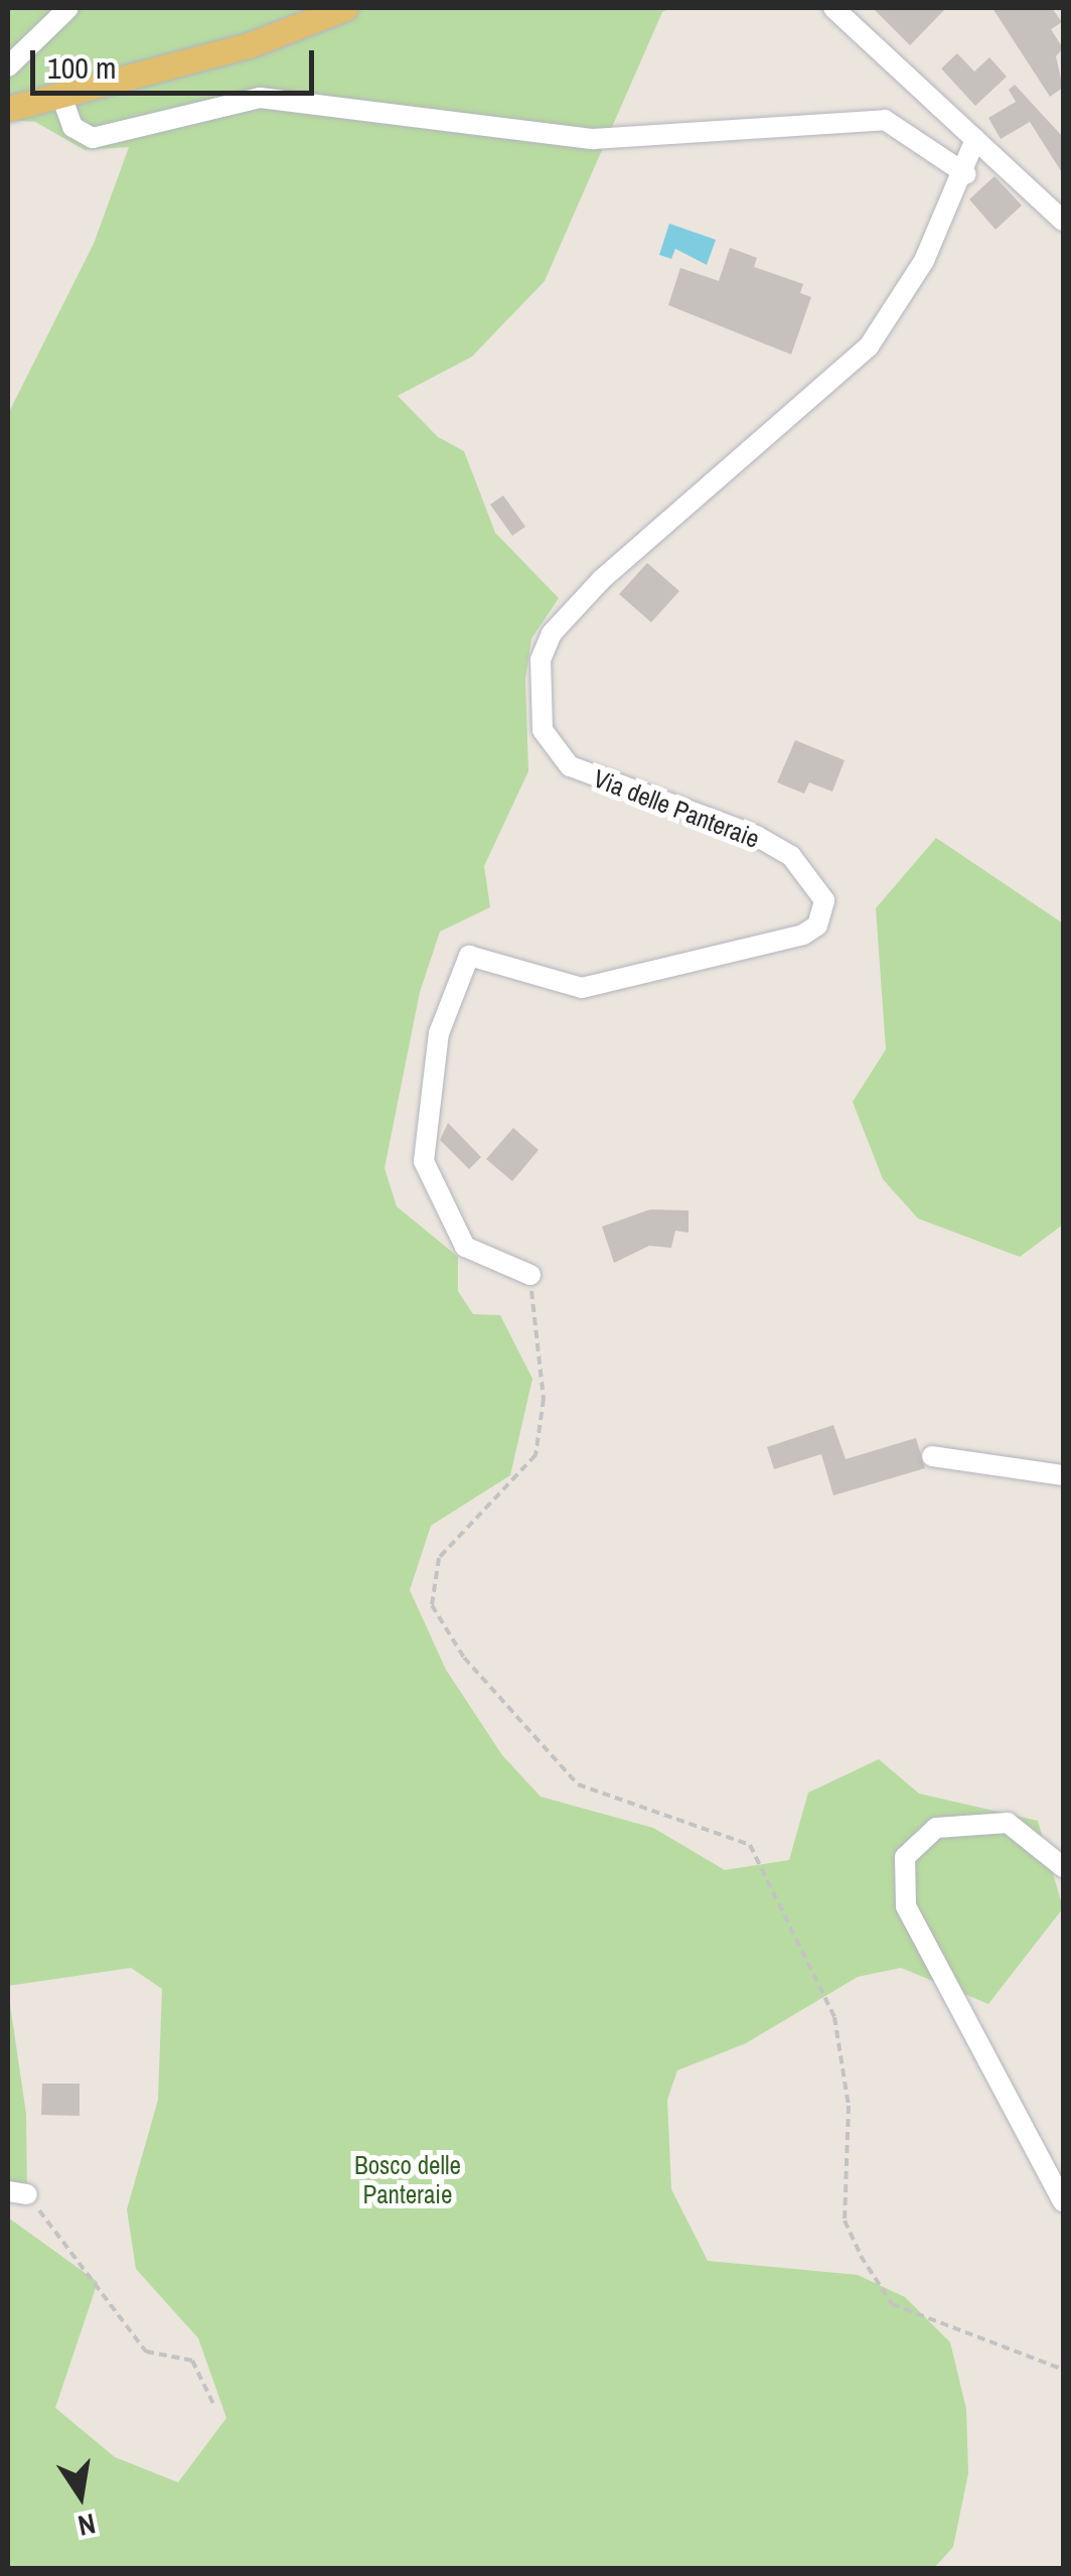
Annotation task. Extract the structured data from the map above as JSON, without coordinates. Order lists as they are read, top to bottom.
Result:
{
  "streets": {
    "street": ["Via delle Panteraie"]
  },
  "parks": ["Bosco delle Panteraie"],
  "scale_bar": "100 m",
  "north": "bottom"
}
